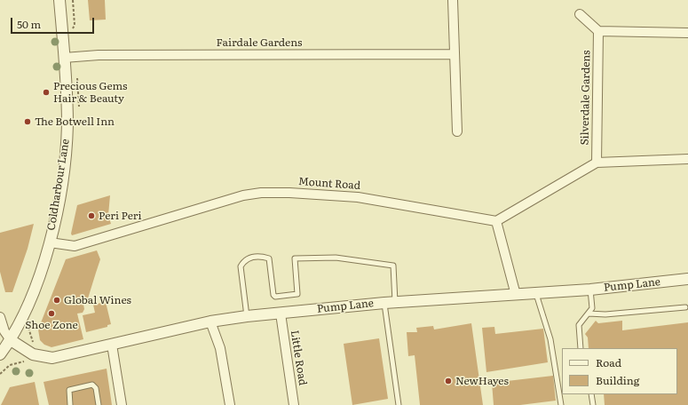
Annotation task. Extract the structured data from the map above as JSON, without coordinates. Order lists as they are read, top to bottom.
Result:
{
  "streets": {
    "street": [
      "Fairdale Gardens",
      "Silverdale Gardens",
      "Mount Road",
      "Coldharbour Lane",
      "Pump Lane",
      "Little Road"
    ]
  },
  "crossings": [
    ["Fairdale Gardens", "Coldharbour Lane"],
    ["Mount Road", "Coldharbour Lane"],
    ["Coldharbour Lane", "Pump Lane"],
    ["Pump Lane", "Little Road"]
  ],
  "places": [
    "Precious Gems Hair & Beauty",
    "The Botwell Inn",
    "Peri Peri",
    "Global Wines",
    "Shoe Zone",
    "NewHayes"
  ],
  "legend": ["Road", "Building"],
  "scale_bar": "50 m"
}
